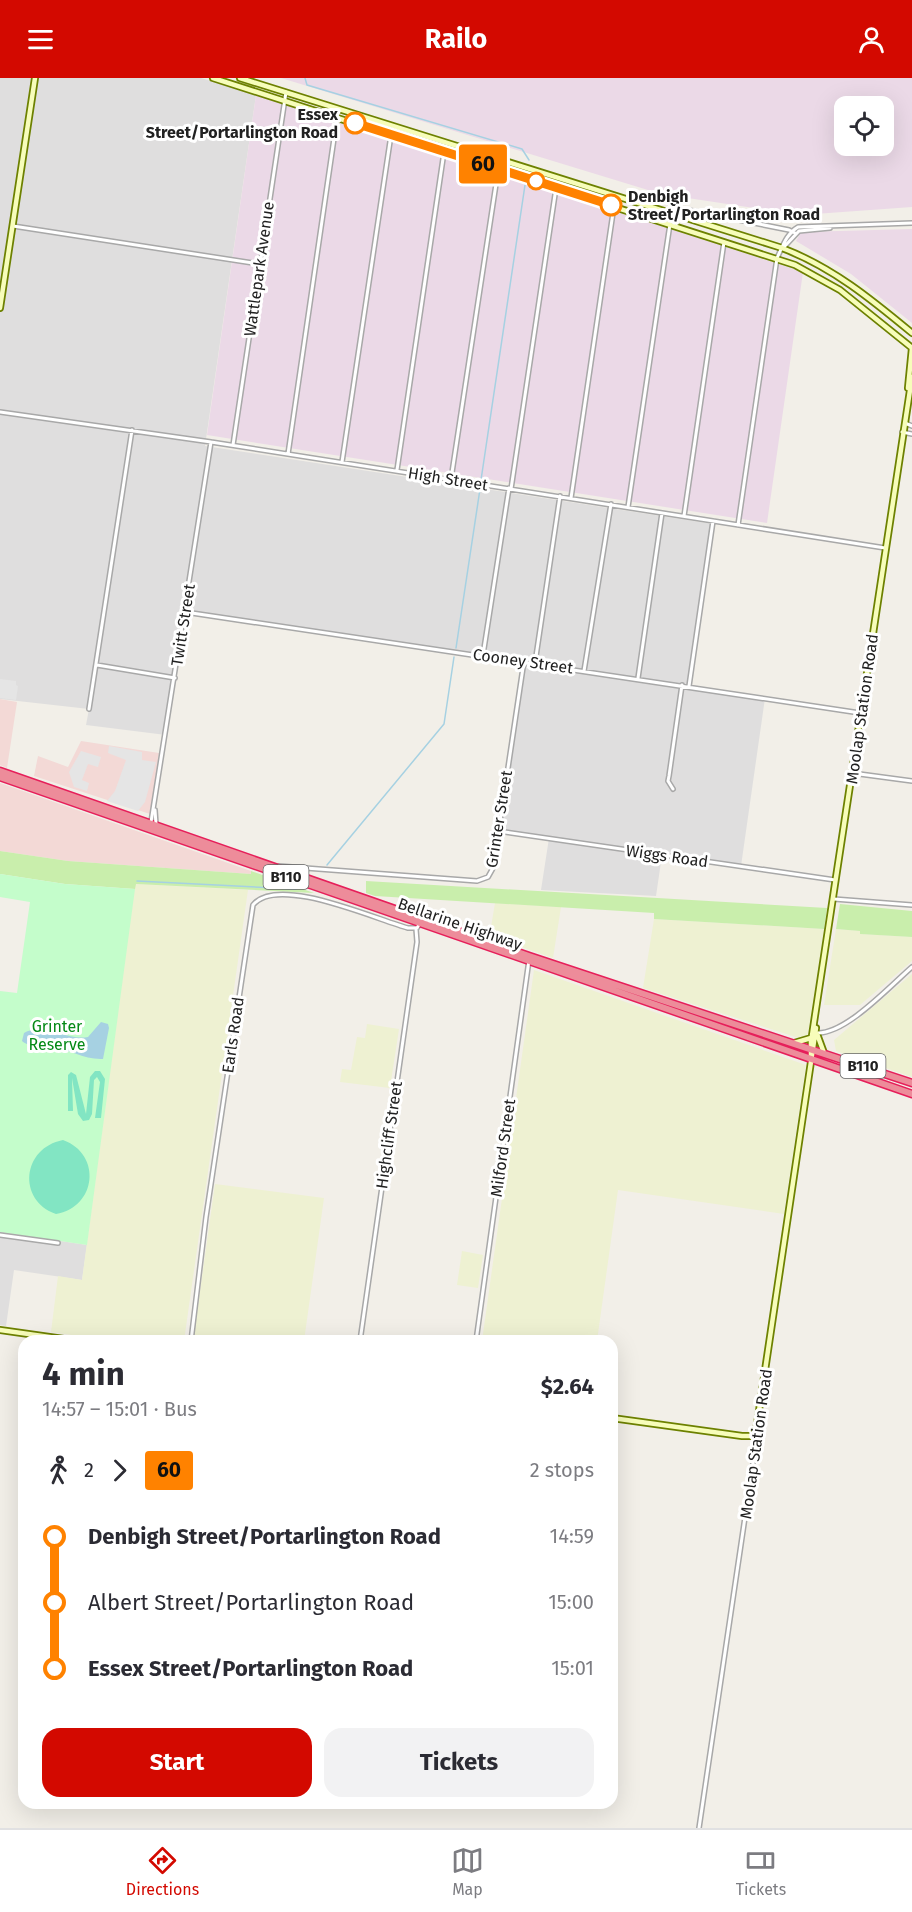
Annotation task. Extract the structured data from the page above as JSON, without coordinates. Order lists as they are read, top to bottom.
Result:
{
  "streets": {
    "highway": ["B110", "Bellarine Highway"],
    "street": [
      "Wattlepark Avenue",
      "High Street",
      "Twitt Street",
      "Cooney Street",
      "Moolap Station Road",
      "Grinter Street",
      "Wiggs Road",
      "Earls Road",
      "Highcliff Street",
      "Milford Street"
    ]
  },
  "crossings": [
    ["Wattlepark Avenue", "High Street"],
    ["High Street", "Twitt Street"],
    ["High Street", "Moolap Station Road"],
    ["Twitt Street", "Cooney Street"],
    ["Twitt Street", "Bellarine Highway"],
    ["Cooney Street", "Moolap Station Road"],
    ["Cooney Street", "Grinter Street"],
    ["Moolap Station Road", "Wiggs Road"],
    ["Moolap Station Road", "Bellarine Highway"],
    ["Grinter Street", "Wiggs Road"],
    ["Grinter Street", "Bellarine Highway"],
    ["Bellarine Highway", "Earls Road"],
    ["Bellarine Highway", "Highcliff Street"],
    ["Bellarine Highway", "Milford Street"],
    ["Earls Road", "Highcliff Street"]
  ],
  "parks": ["Grinter Reserve"],
  "places": ["Essex Street/Portarlington Road", "Denbigh Street/Portarlington Road"],
  "lines": ["bus line 60"],
  "page": {
    "header": "Railo",
    "on_map": "60",
    "heading": ["4 min", "14:57 – 15:01 · Bus", "$2.64"],
    "legs": ["2", "60", "2 stops"],
    "list": [
      {
        "name": "Denbigh Street/Portarlington Road",
        "value": "14:59"
      },
      {
        "name": "Albert Street/Portarlington Road",
        "value": "15:00"
      },
      {
        "name": "Essex Street/Portarlington Road",
        "value": "15:01"
      }
    ],
    "buttons": ["Start", "Tickets"],
    "tabs": ["Directions", "Map", "Tickets"]
  }
}
